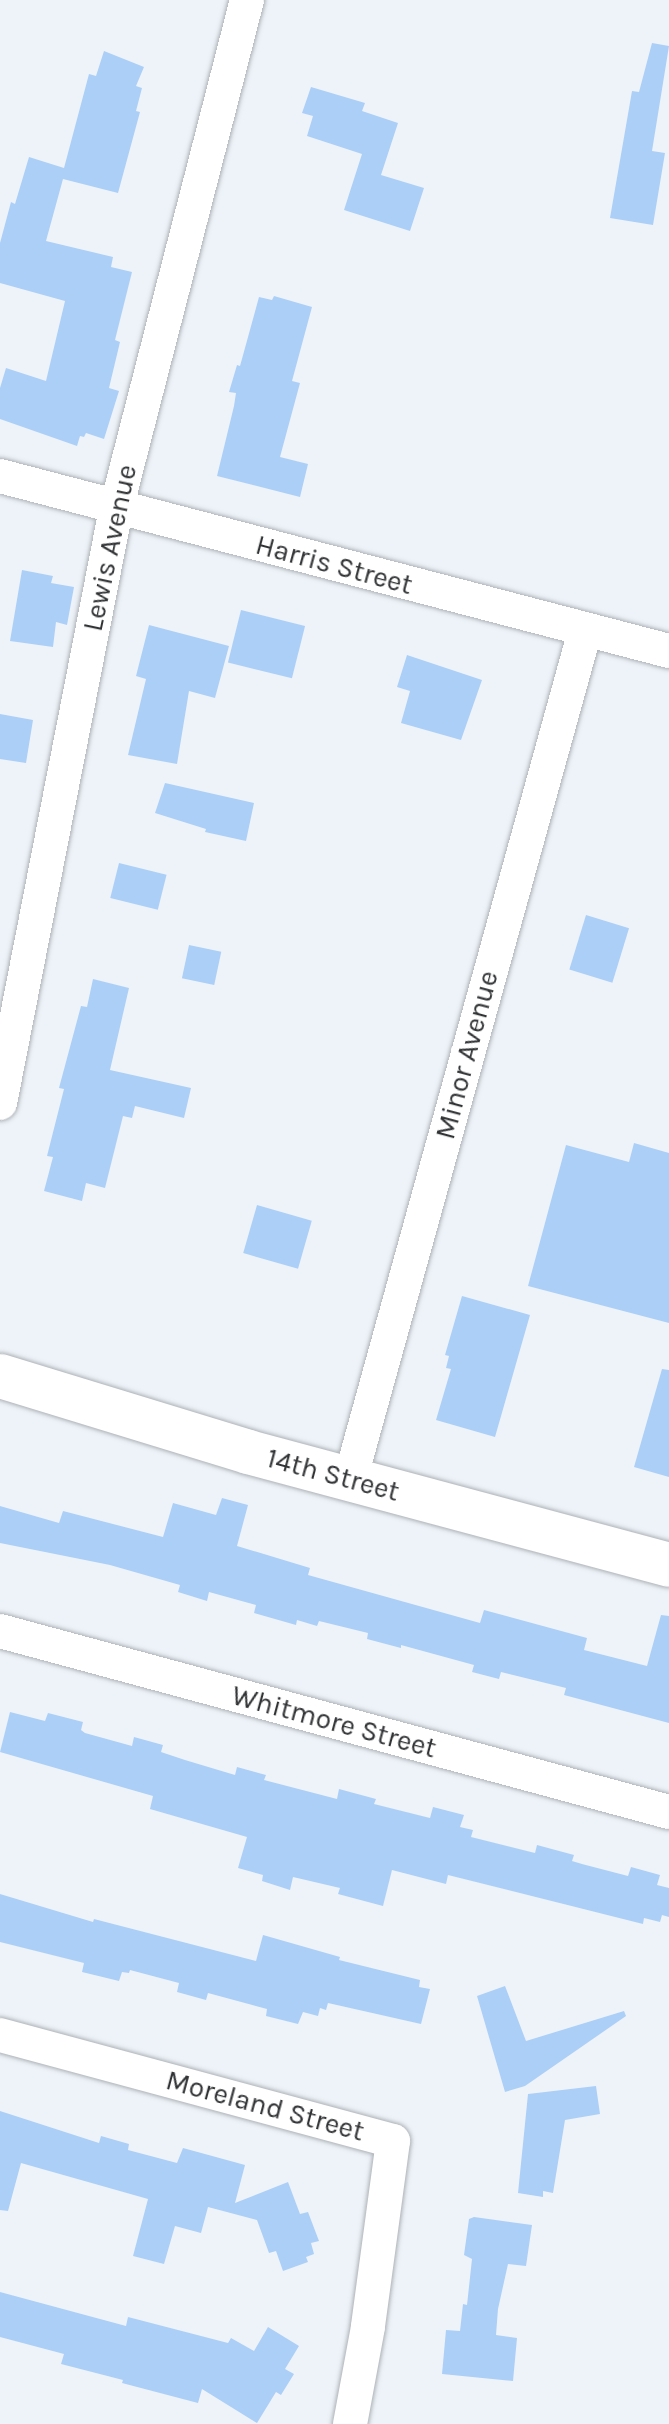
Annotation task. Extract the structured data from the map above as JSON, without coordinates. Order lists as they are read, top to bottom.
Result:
{
  "streets": {
    "street": [
      "Lewis Avenue",
      "Harris Street",
      "Minor Avenue",
      "14th Street",
      "Whitmore Street",
      "Moreland Street"
    ]
  },
  "crossings": [
    ["Lewis Avenue", "Harris Street"],
    ["Harris Street", "Minor Avenue"],
    ["Minor Avenue", "14th Street"]
  ]
}
